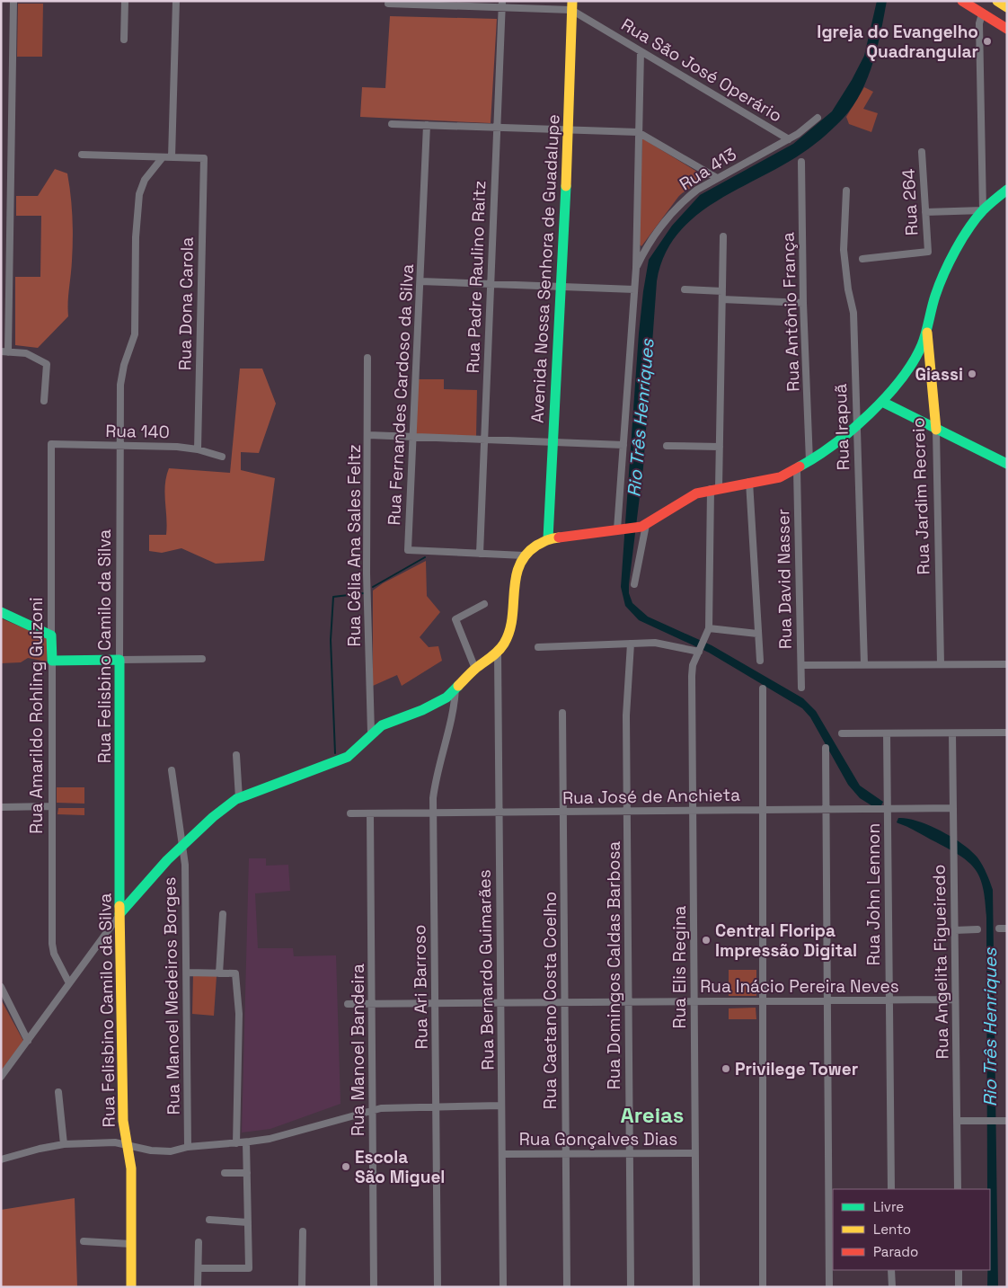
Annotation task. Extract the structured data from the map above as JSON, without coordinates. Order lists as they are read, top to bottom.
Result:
{
  "streets": {
    "main road": [
      "Avenida Nossa Senhora de Guadalupe",
      "Rua Jardim Recreio",
      "Rua Felisbino Camilo da Silva",
      "Rua Amarildo Rohling Guizoni"
    ],
    "street": [
      "Rua São José Operário",
      "Rua 413",
      "Rua 264",
      "Rua Padre Raulino Raitz",
      "Rua Dona Carola",
      "Rua Antônio França",
      "Rua Fernandes Cardoso da Silva",
      "Rua Irapuã",
      "Rua 140",
      "Rua Célia Ana Sales Feltz",
      "Rua David Nasser",
      "Rua José de Anchieta",
      "Rua John Lennon",
      "Rua Angelita Figueiredo",
      "Rua Domingos Caldas Barbosa",
      "Rua Elis Regina",
      "Rua Bernardo Guimarães",
      "Rua Inácio Pereira Neves",
      "Rua Ari Barroso",
      "Rua Manoel Medeiros Borges",
      "Rua Caetano Costa Coelho",
      "Rua Manoel Bandeira",
      "Rua Gonçalves Dias"
    ]
  },
  "crossings": [
    ["Rua São José Operário", "Rua 413"],
    ["Rua São José Operário", "Avenida Nossa Senhora de Guadalupe"],
    ["Rua São José Operário", "Rua Padre Raulino Raitz"],
    ["Rua Padre Raulino Raitz", "Rua Fernandes Cardoso da Silva"],
    ["Rua Dona Carola", "Rua 140"],
    ["Rua 140", "Rua Felisbino Camilo da Silva"],
    ["Rua 140", "Rua Amarildo Rohling Guizoni"],
    ["Rua José de Anchieta", "Rua John Lennon"],
    ["Rua José de Anchieta", "Rua Angelita Figueiredo"],
    ["Rua José de Anchieta", "Rua Domingos Caldas Barbosa"],
    ["Rua José de Anchieta", "Rua Elis Regina"],
    ["Rua José de Anchieta", "Rua Bernardo Guimarães"],
    ["Rua José de Anchieta", "Rua Ari Barroso"],
    ["Rua José de Anchieta", "Rua Caetano Costa Coelho"],
    ["Rua José de Anchieta", "Rua Manoel Bandeira"],
    ["Rua John Lennon", "Rua Inácio Pereira Neves"],
    ["Rua Angelita Figueiredo", "Rua Inácio Pereira Neves"],
    ["Rua Domingos Caldas Barbosa", "Rua Inácio Pereira Neves"],
    ["Rua Domingos Caldas Barbosa", "Rua Gonçalves Dias"],
    ["Rua Elis Regina", "Rua Inácio Pereira Neves"],
    ["Rua Elis Regina", "Rua Gonçalves Dias"],
    ["Rua Bernardo Guimarães", "Rua Inácio Pereira Neves"],
    ["Rua Bernardo Guimarães", "Rua Gonçalves Dias"],
    ["Rua Inácio Pereira Neves", "Rua Ari Barroso"],
    ["Rua Inácio Pereira Neves", "Rua Caetano Costa Coelho"],
    ["Rua Inácio Pereira Neves", "Rua Manoel Bandeira"],
    ["Rua Caetano Costa Coelho", "Rua Gonçalves Dias"]
  ],
  "districts": ["Areias"],
  "water": ["Rio Três Henriques"],
  "places": [
    "Igreja do Evangelho Quadrangular",
    "Giassi",
    "Central Floripa Impressão Digital",
    "Privilege Tower",
    "Escola São Miguel"
  ],
  "legend": ["Livre", "Lento", "Parado"]
}
